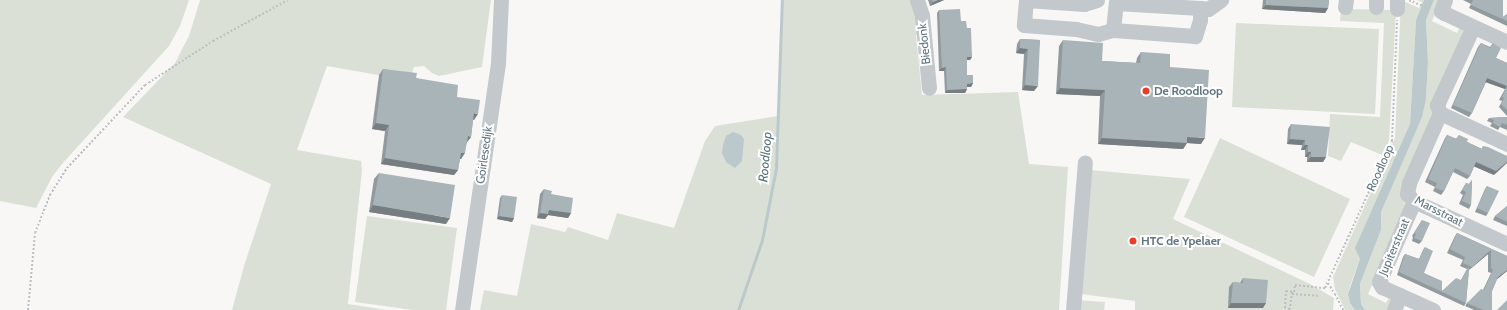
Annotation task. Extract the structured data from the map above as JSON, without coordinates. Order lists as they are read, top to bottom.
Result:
{
  "streets": {
    "street": [
      "Biedonk",
      "Goirlesedijk",
      "Marsstraat",
      "Jupiterstraat"
    ],
    "path": ["Roodloop"]
  },
  "crossings": [
    ["Marsstraat", "Jupiterstraat"]
  ],
  "water": ["Roodloop"],
  "places": ["De Roodloop", "HTC de Ypelaer"]
}
